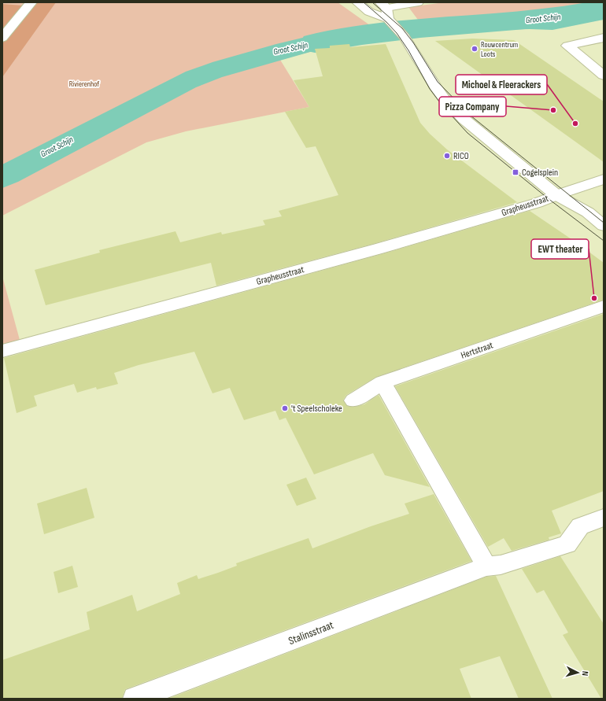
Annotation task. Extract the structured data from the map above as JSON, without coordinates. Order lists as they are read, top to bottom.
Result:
{
  "streets": {
    "street": ["Grapheusstraat", "Hertstraat", "Stalinsstraat"]
  },
  "water": ["Groot Schijn"],
  "parks": ["Rivierenhof"],
  "places": {
    "other": [
      "Rouwcentrum Loots",
      "Pizza Company",
      "Michoel & Fleerackers",
      "RICO",
      "EWT theater",
      "'t Speelscholeke"
    ],
    "transit": ["Cogelsplein"]
  },
  "north": "right"
}
